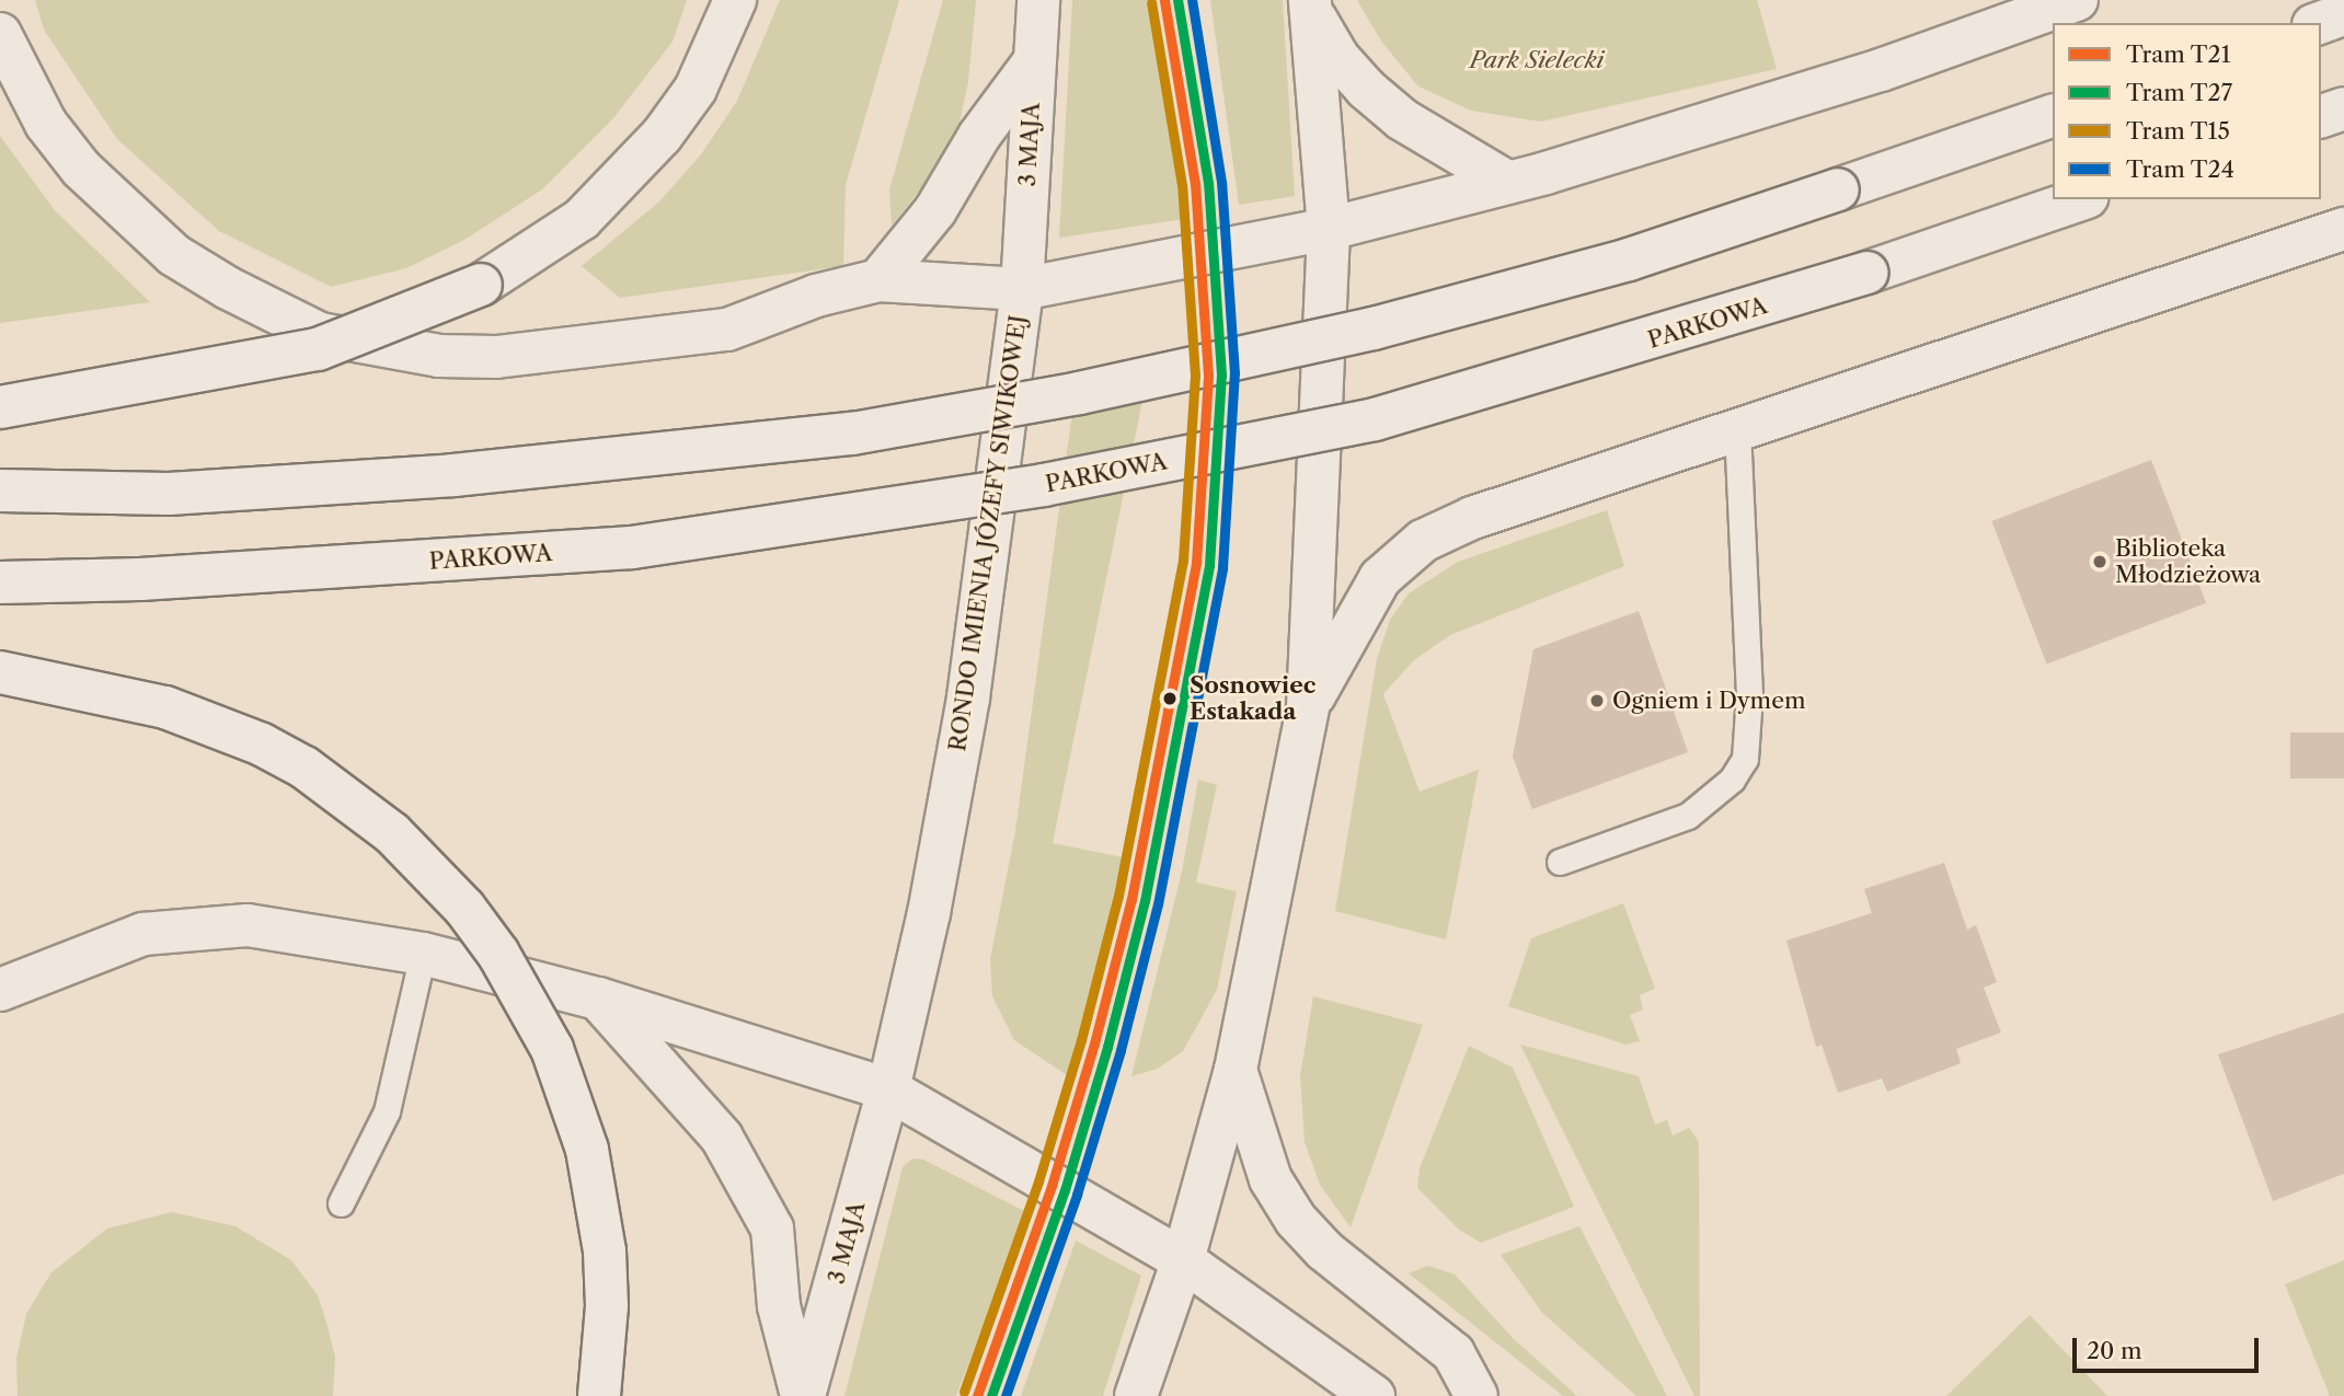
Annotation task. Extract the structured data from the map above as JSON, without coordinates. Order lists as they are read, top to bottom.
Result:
{
  "streets": {
    "street": ["3 MAJA", "PARKOWA", "RONDO IMIENIA JÓZEFY SIWIKOWEJ"]
  },
  "crossings": [
    ["3 MAJA", "RONDO IMIENIA JÓZEFY SIWIKOWEJ"]
  ],
  "parks": ["Park Sielecki"],
  "places": ["Biblioteka Młodzieżowa", "Sosnowiec Estakada", "Ogniem i Dymem"],
  "lines": [
    "tram line T21",
    "tram line T27",
    "tram line T24",
    "tram line T15"
  ],
  "legend": [
    "Tram T21",
    "Tram T27",
    "Tram T15",
    "Tram T24"
  ],
  "scale_bar": "20 m"
}
